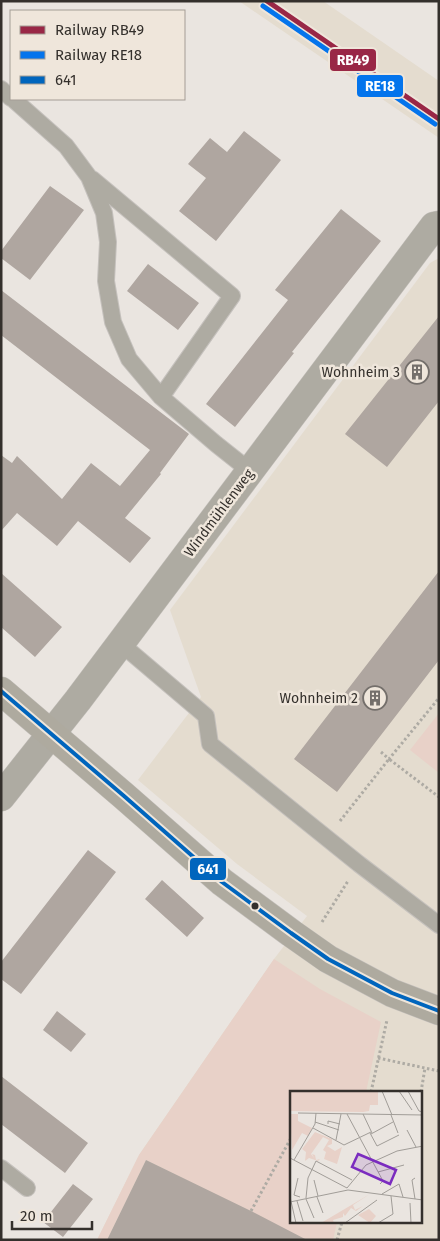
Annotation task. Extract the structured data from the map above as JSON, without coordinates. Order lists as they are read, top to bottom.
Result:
{
  "streets": {
    "street": ["Windmühlenweg"]
  },
  "places": {
    "building": ["Wohnheim 3", "Wohnheim 2"]
  },
  "lines": ["rail line RB49", "rail line RE18", "transit line 641"],
  "legend": ["Railway RB49", "Railway RE18", "641"],
  "scale_bar": "20 m"
}
